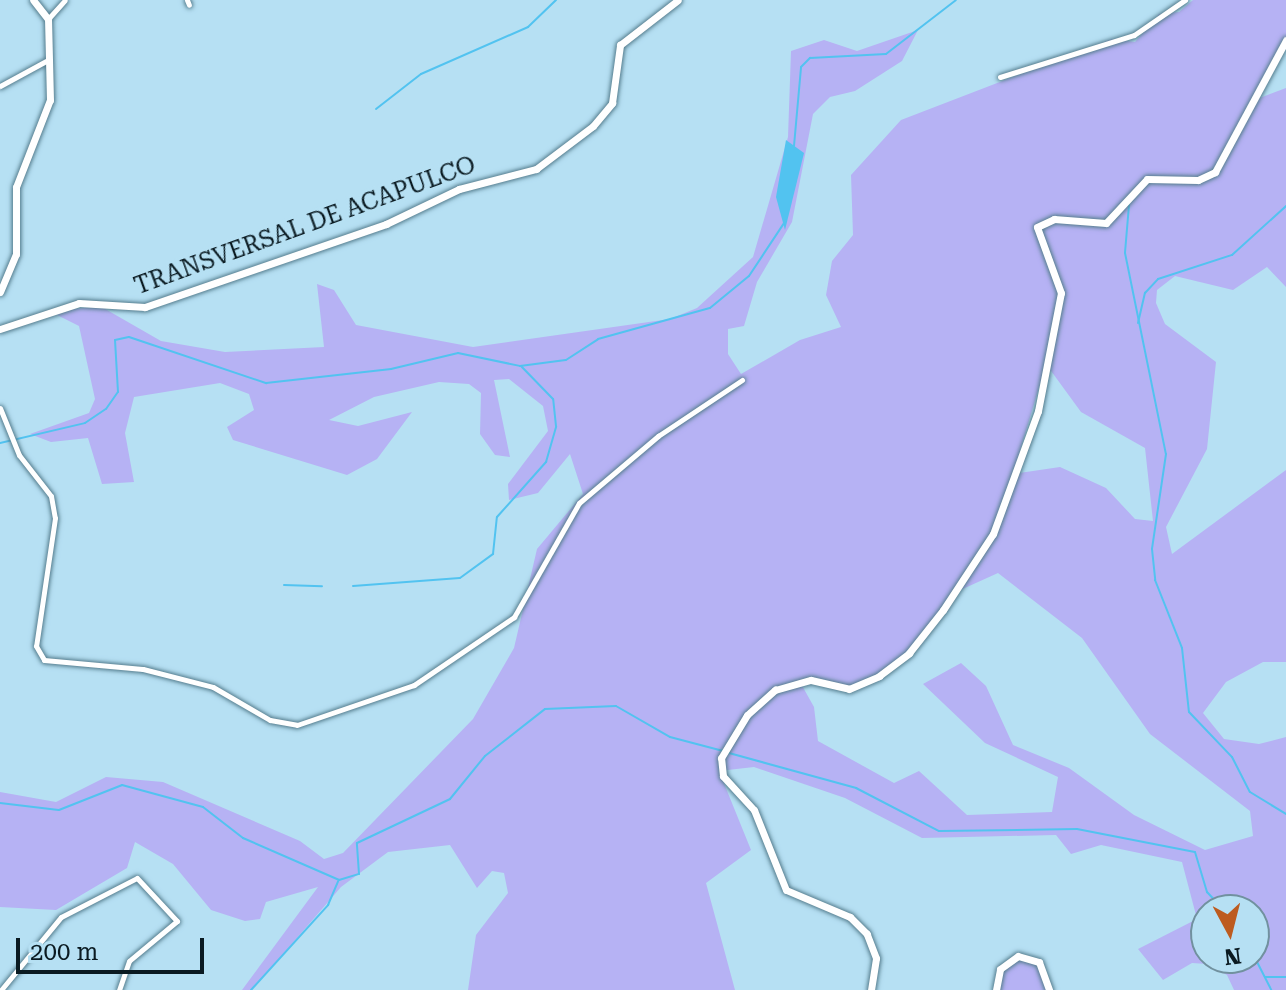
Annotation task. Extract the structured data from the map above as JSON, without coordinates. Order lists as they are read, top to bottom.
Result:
{
  "streets": {
    "street": ["TRANSVERSAL DE ACAPULCO"]
  },
  "scale_bar": "200 m",
  "north": "bottom"
}
